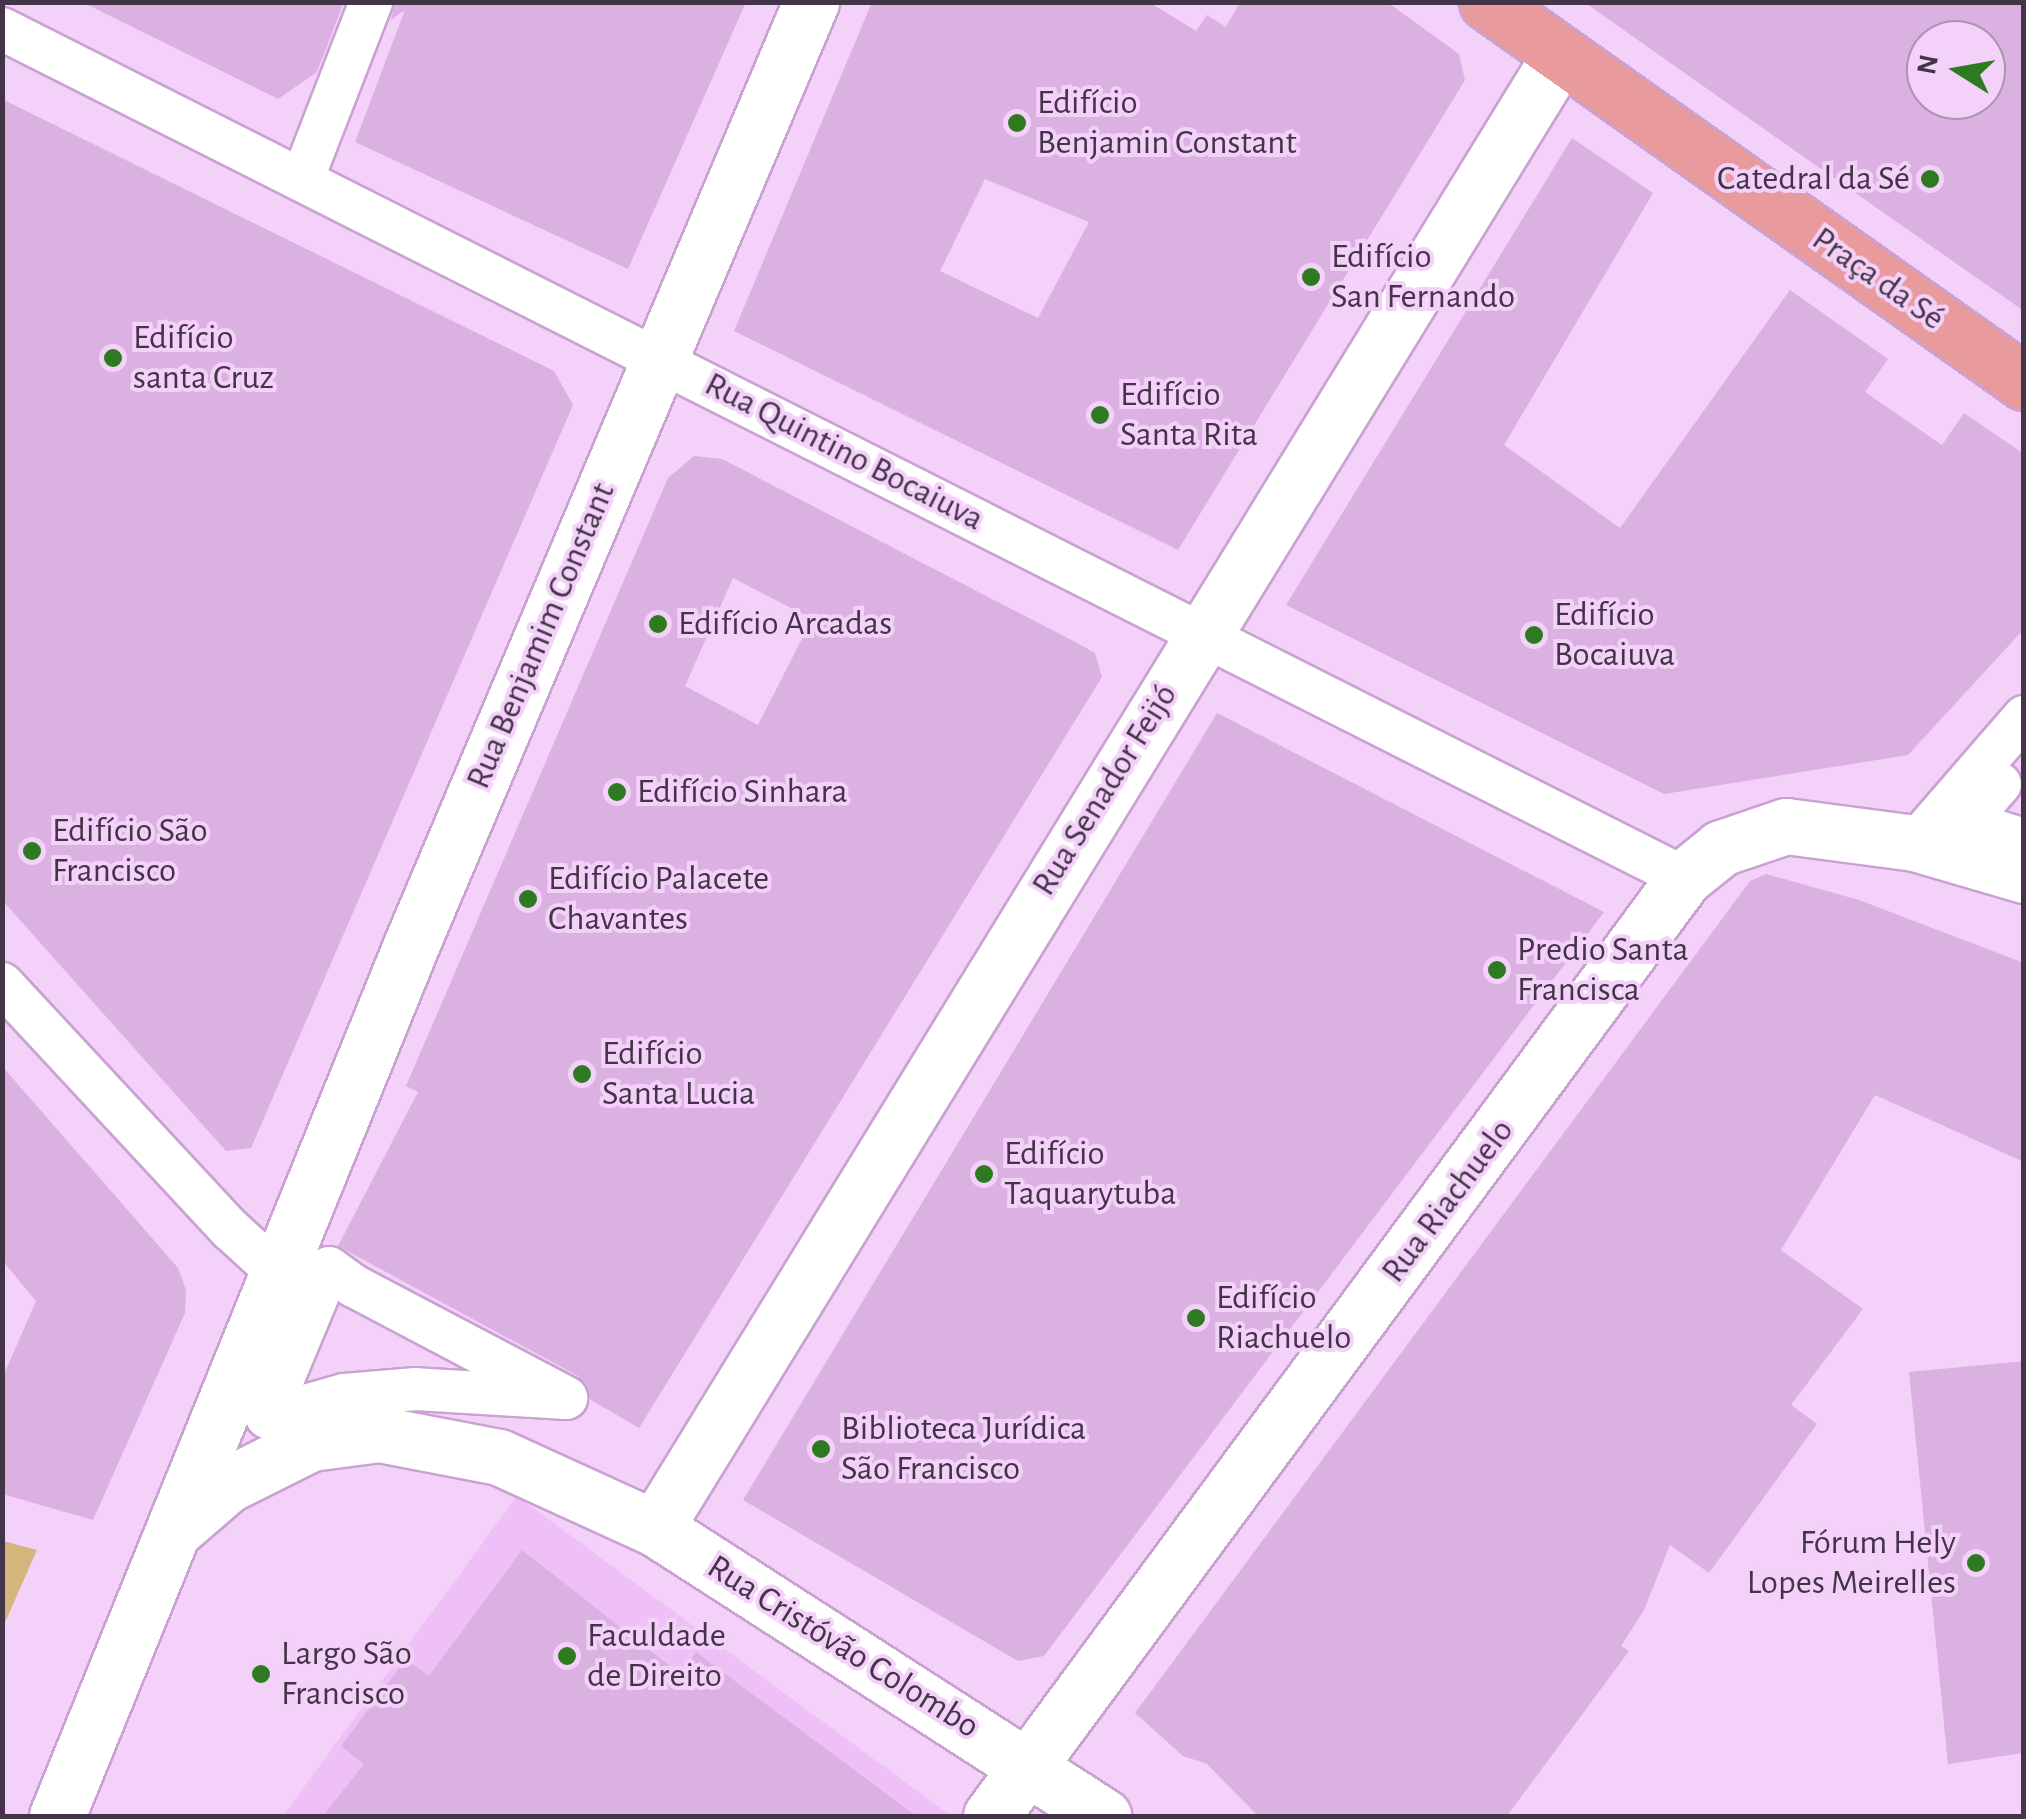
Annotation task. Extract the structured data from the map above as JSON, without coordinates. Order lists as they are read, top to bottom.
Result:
{
  "streets": {
    "main road": [
      "Praça da Sé",
      "Rua Benjamim Constant",
      "Rua Senador Feijó",
      "Rua Riachuelo",
      "Rua Cristóvão Colombo"
    ],
    "street": ["Rua Quintino Bocaiuva"]
  },
  "crossings": [
    ["Praça da Sé", "Rua Senador Feijó"],
    ["Rua Quintino Bocaiuva", "Rua Benjamim Constant"],
    ["Rua Quintino Bocaiuva", "Rua Senador Feijó"],
    ["Rua Quintino Bocaiuva", "Rua Riachuelo"],
    ["Rua Senador Feijó", "Rua Cristóvão Colombo"],
    ["Rua Riachuelo", "Rua Cristóvão Colombo"]
  ],
  "places": [
    "Edifício Benjamin Constant",
    "Catedral da Sé",
    "Edifício San Fernando",
    "Edifício santa Cruz",
    "Edifício Santa Rita",
    "Edifício Arcadas",
    "Edifício Bocaiuva",
    "Edifício Sinhara",
    "Edifício São Francisco",
    "Edifício Palacete Chavantes",
    "Predio Santa Francisca",
    "Edifício Santa Lucia",
    "Edifício Taquarytuba",
    "Edifício Riachuelo",
    "Biblioteca Jurídica São Francisco",
    "Fórum Hely Lopes Meirelles",
    "Faculdade de Direito",
    "Largo São Francisco"
  ],
  "north": "left"
}
